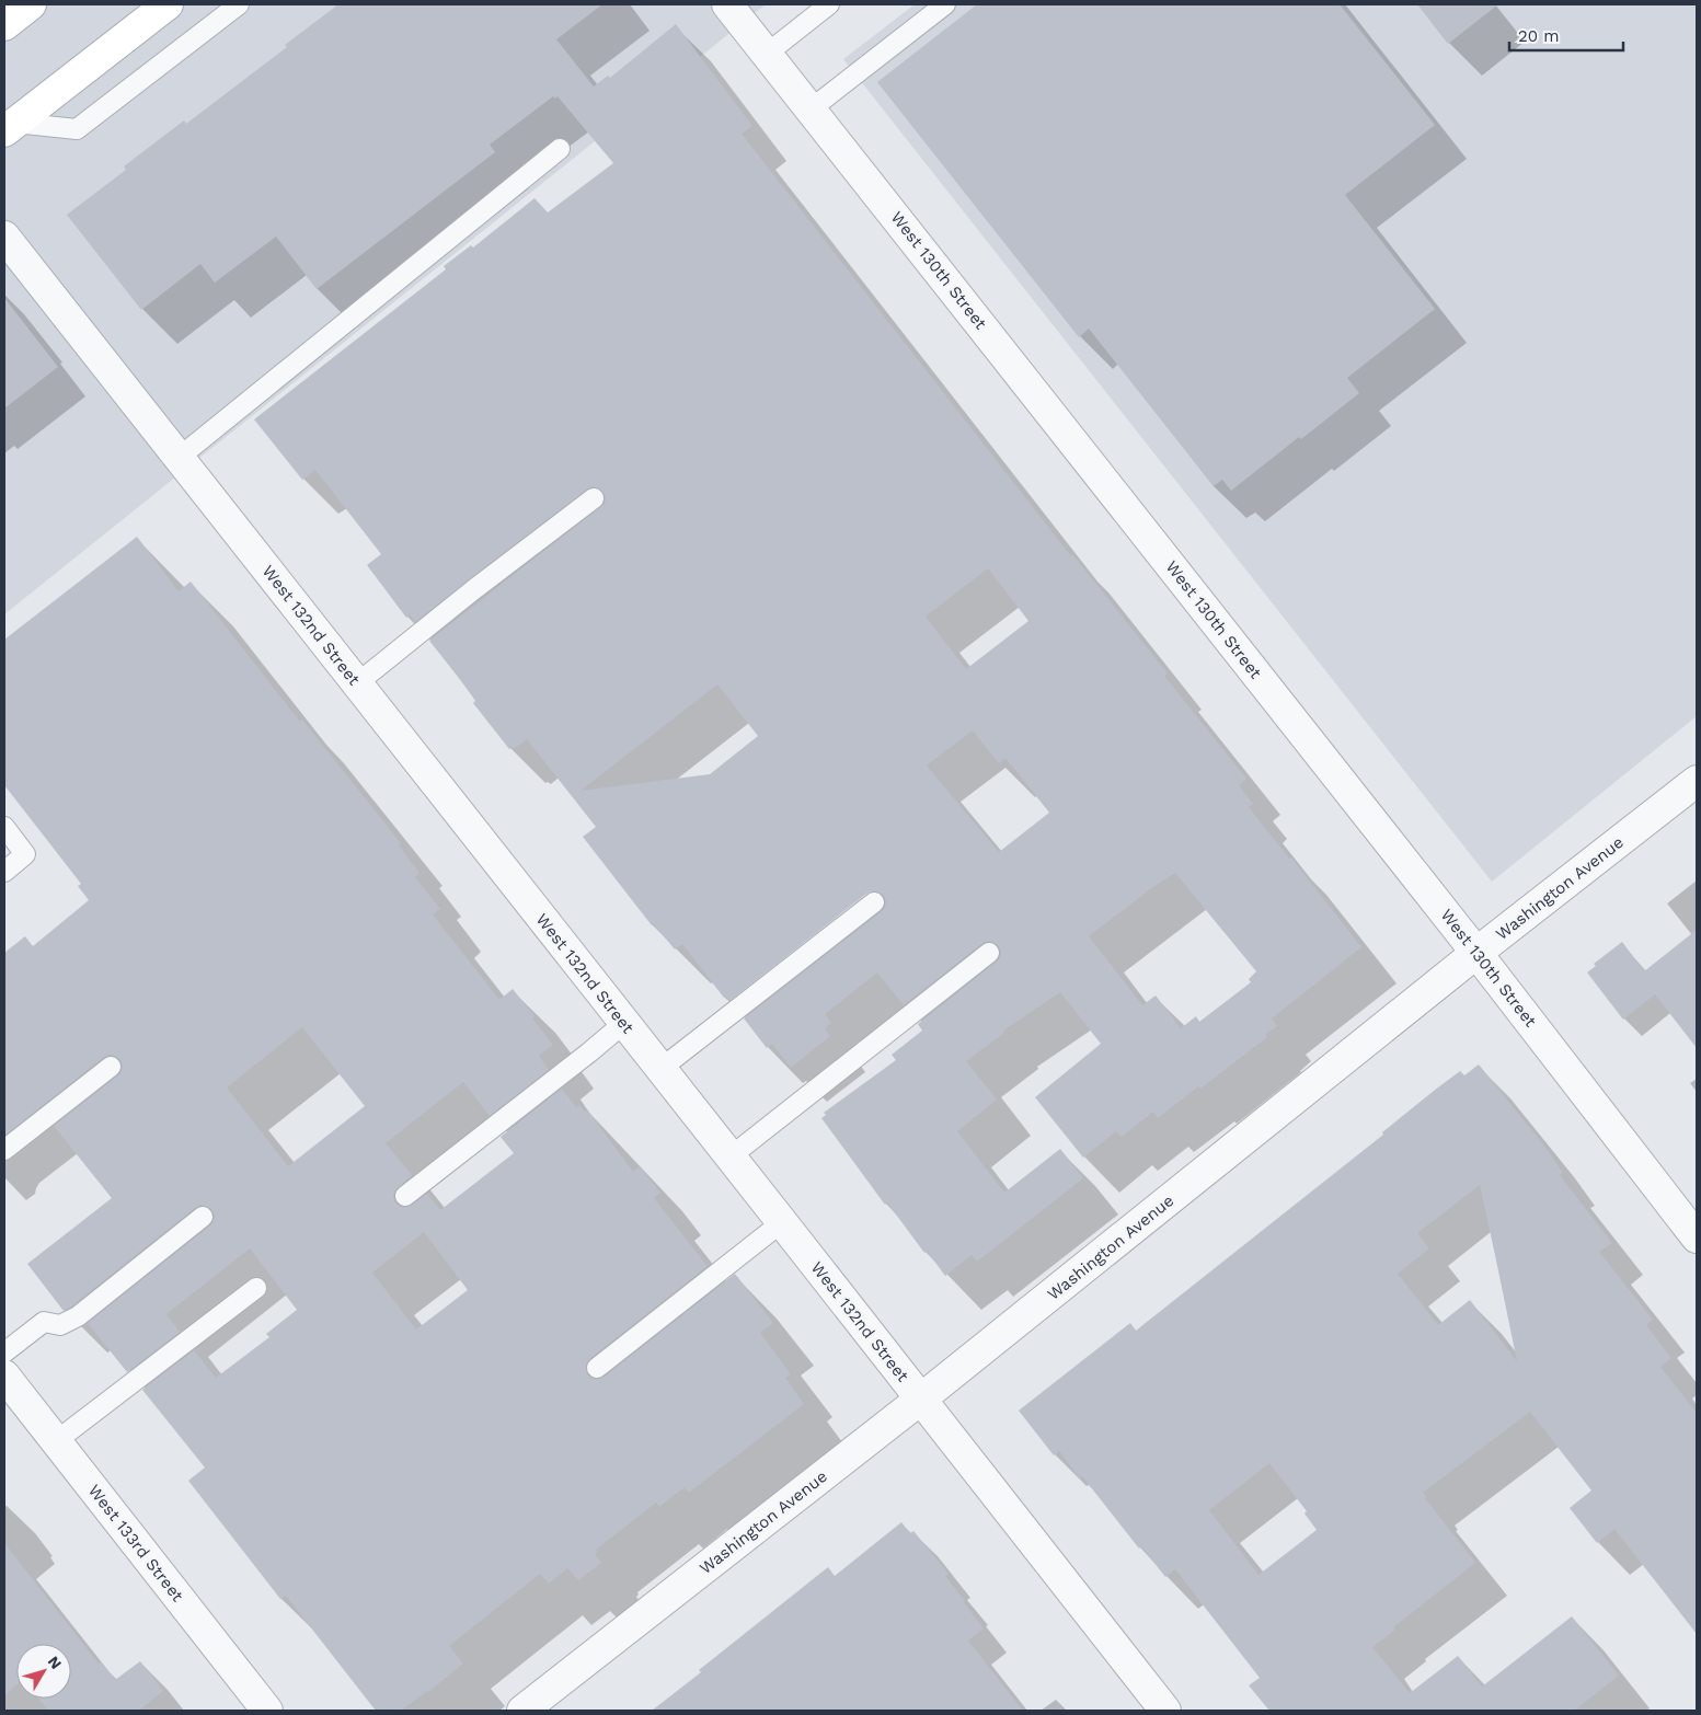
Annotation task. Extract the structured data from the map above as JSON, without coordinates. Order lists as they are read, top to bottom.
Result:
{
  "streets": {
    "street": [
      "West 130th Street",
      "West 132nd Street",
      "Washington Avenue",
      "West 133rd Street"
    ]
  },
  "crossings": [
    ["West 130th Street", "Washington Avenue"],
    ["West 132nd Street", "Washington Avenue"]
  ],
  "scale_bar": "20 m",
  "north": "top right"
}
